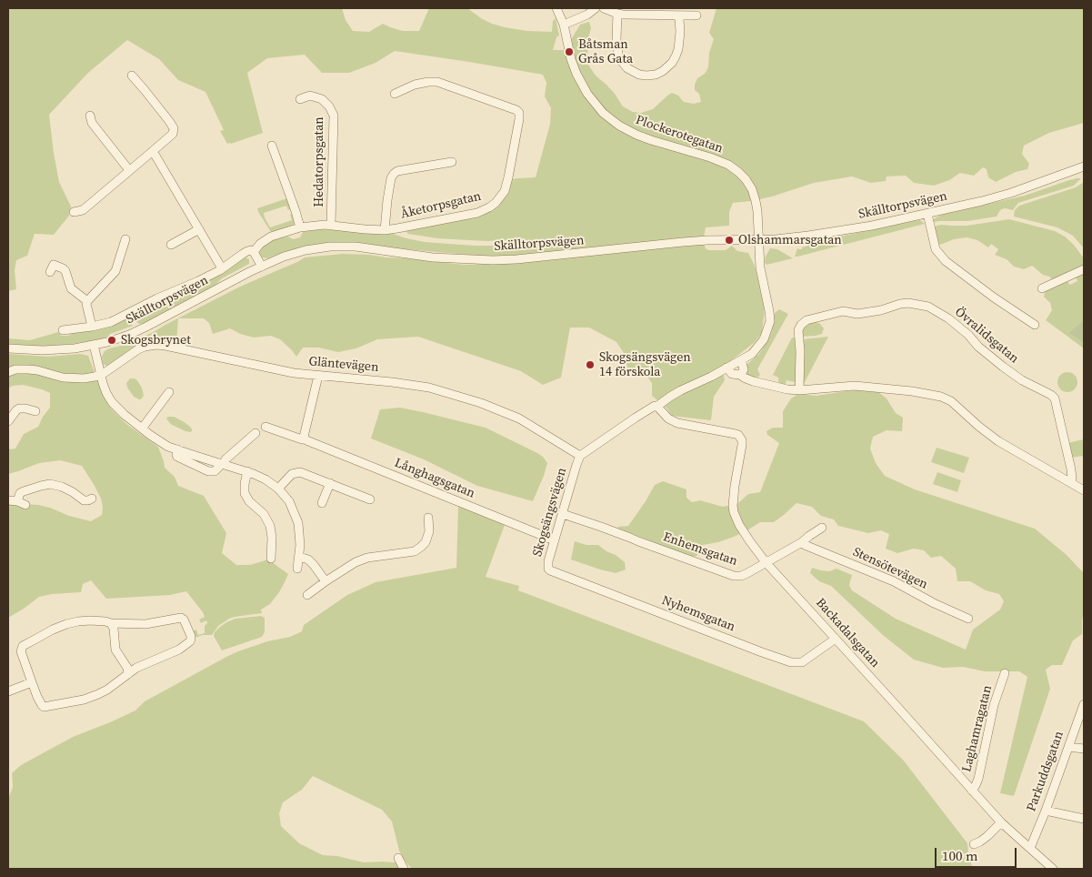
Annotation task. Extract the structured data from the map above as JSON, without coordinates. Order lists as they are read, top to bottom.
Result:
{
  "streets": {
    "street": [
      "Plockerotegatan",
      "Hedatorpsgatan",
      "Åketorpsgatan",
      "Skälltorpsvägen",
      "Övralidsgatan",
      "Gläntevägen",
      "Långhagsgatan",
      "Skogsängsvägen",
      "Enhemsgatan",
      "Stensötevägen",
      "Nyhemsgatan",
      "Backadalsgatan",
      "Laghamragatan",
      "Parkuddsgatan"
    ]
  },
  "crossings": [
    ["Plockerotegatan", "Skälltorpsvägen"],
    ["Hedatorpsgatan", "Åketorpsgatan"],
    ["Gläntevägen", "Skogsängsvägen"],
    ["Långhagsgatan", "Skogsängsvägen"],
    ["Skogsängsvägen", "Enhemsgatan"],
    ["Skogsängsvägen", "Nyhemsgatan"],
    ["Skogsängsvägen", "Backadalsgatan"],
    ["Enhemsgatan", "Stensötevägen"],
    ["Enhemsgatan", "Backadalsgatan"],
    ["Nyhemsgatan", "Backadalsgatan"],
    ["Backadalsgatan", "Laghamragatan"],
    ["Backadalsgatan", "Parkuddsgatan"]
  ],
  "places": [
    "Båtsman Grås Gata",
    "Olshammarsgatan",
    "Skogsbrynet",
    "Skogsängsvägen 14 förskola"
  ],
  "scale_bar": "100 m"
}
